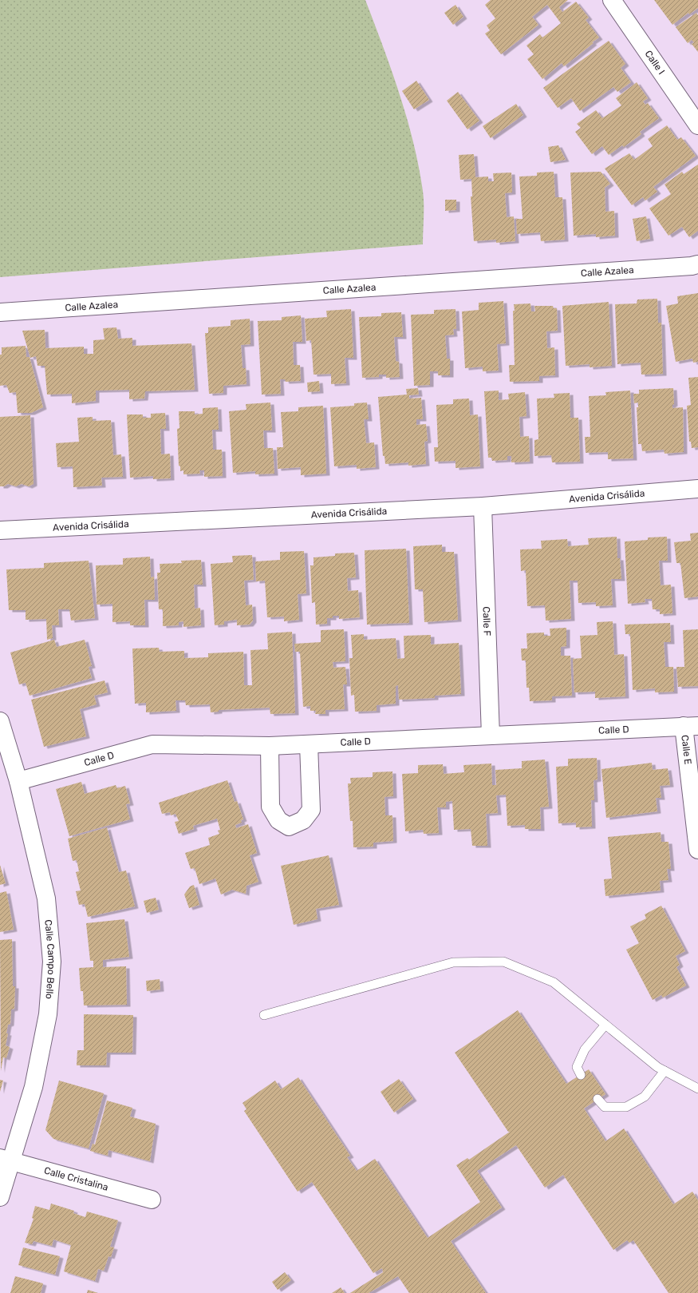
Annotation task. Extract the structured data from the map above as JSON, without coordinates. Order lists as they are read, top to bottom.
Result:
{
  "streets": {
    "street": [
      "Calle I",
      "Calle Azalea",
      "Avenida Crisálida",
      "Calle F",
      "Calle D",
      "Calle E",
      "Calle Campo Bello",
      "Calle Cristalina"
    ]
  },
  "crossings": [
    ["Avenida Crisálida", "Calle F"],
    ["Calle F", "Calle D"],
    ["Calle D", "Calle E"],
    ["Calle D", "Calle Campo Bello"],
    ["Calle Campo Bello", "Calle Cristalina"]
  ]
}
